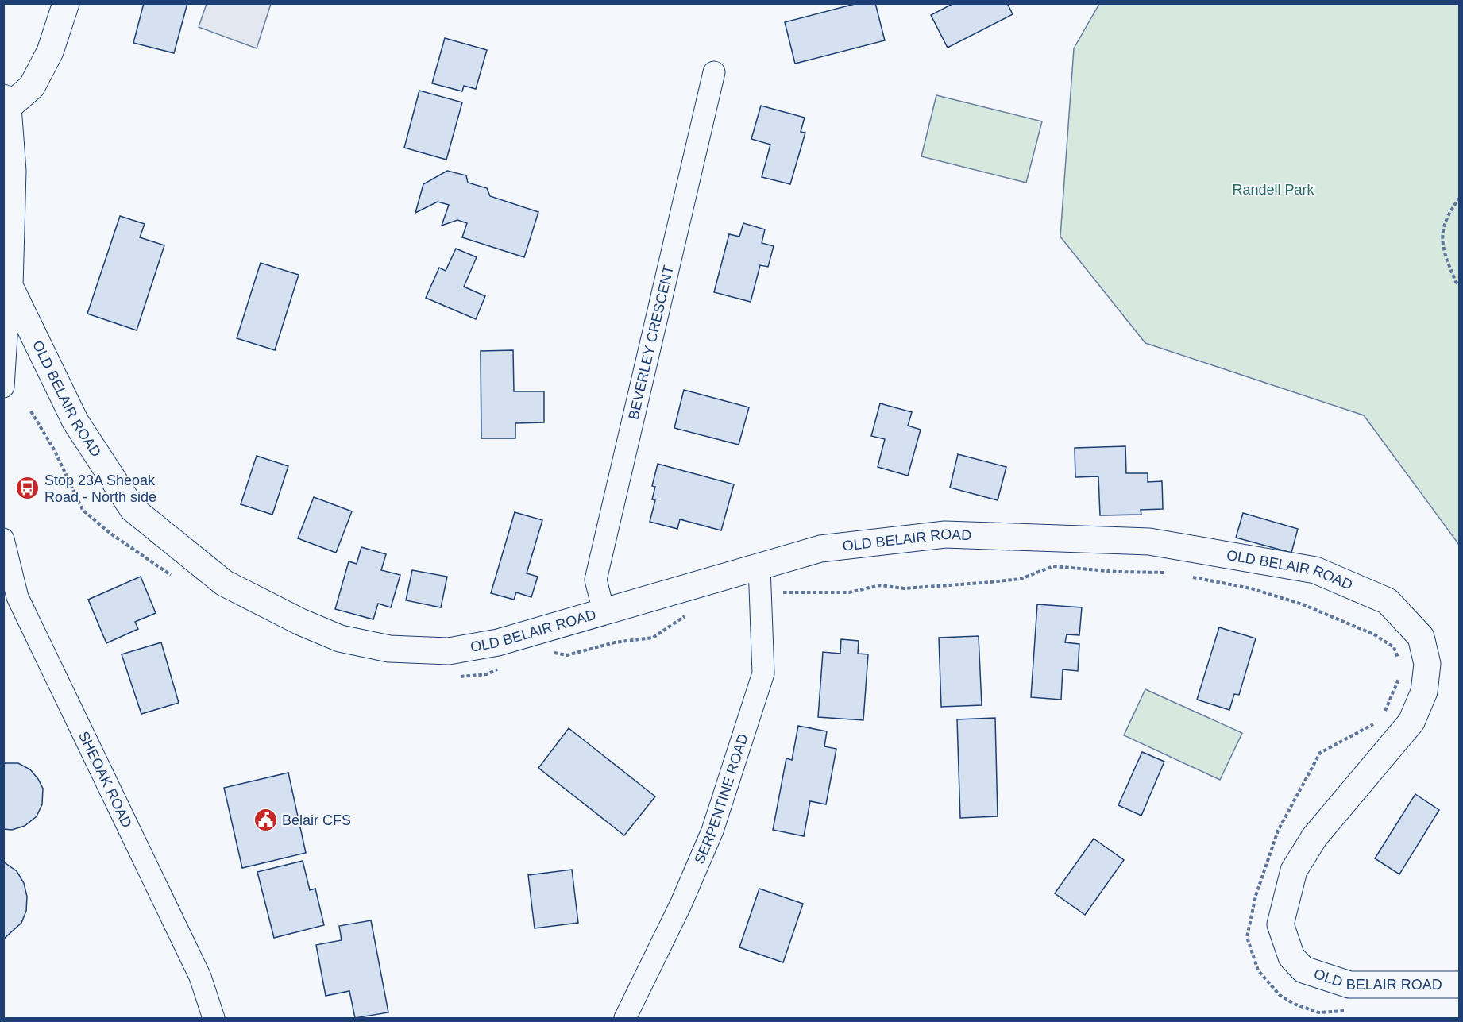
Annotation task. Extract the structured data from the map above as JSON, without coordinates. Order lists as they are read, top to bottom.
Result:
{
  "streets": {
    "main road": ["OLD BELAIR ROAD"],
    "street": ["BEVERLEY CRESCENT", "SHEOAK ROAD", "SERPENTINE ROAD"]
  },
  "crossings": [
    ["BEVERLEY CRESCENT", "OLD BELAIR ROAD"],
    ["OLD BELAIR ROAD", "SERPENTINE ROAD"]
  ],
  "parks": ["Randell Park"],
  "places": {
    "bus stop": ["Stop 23A Sheoak Road - North side"],
    "public building": ["Belair CFS"]
  }
}
